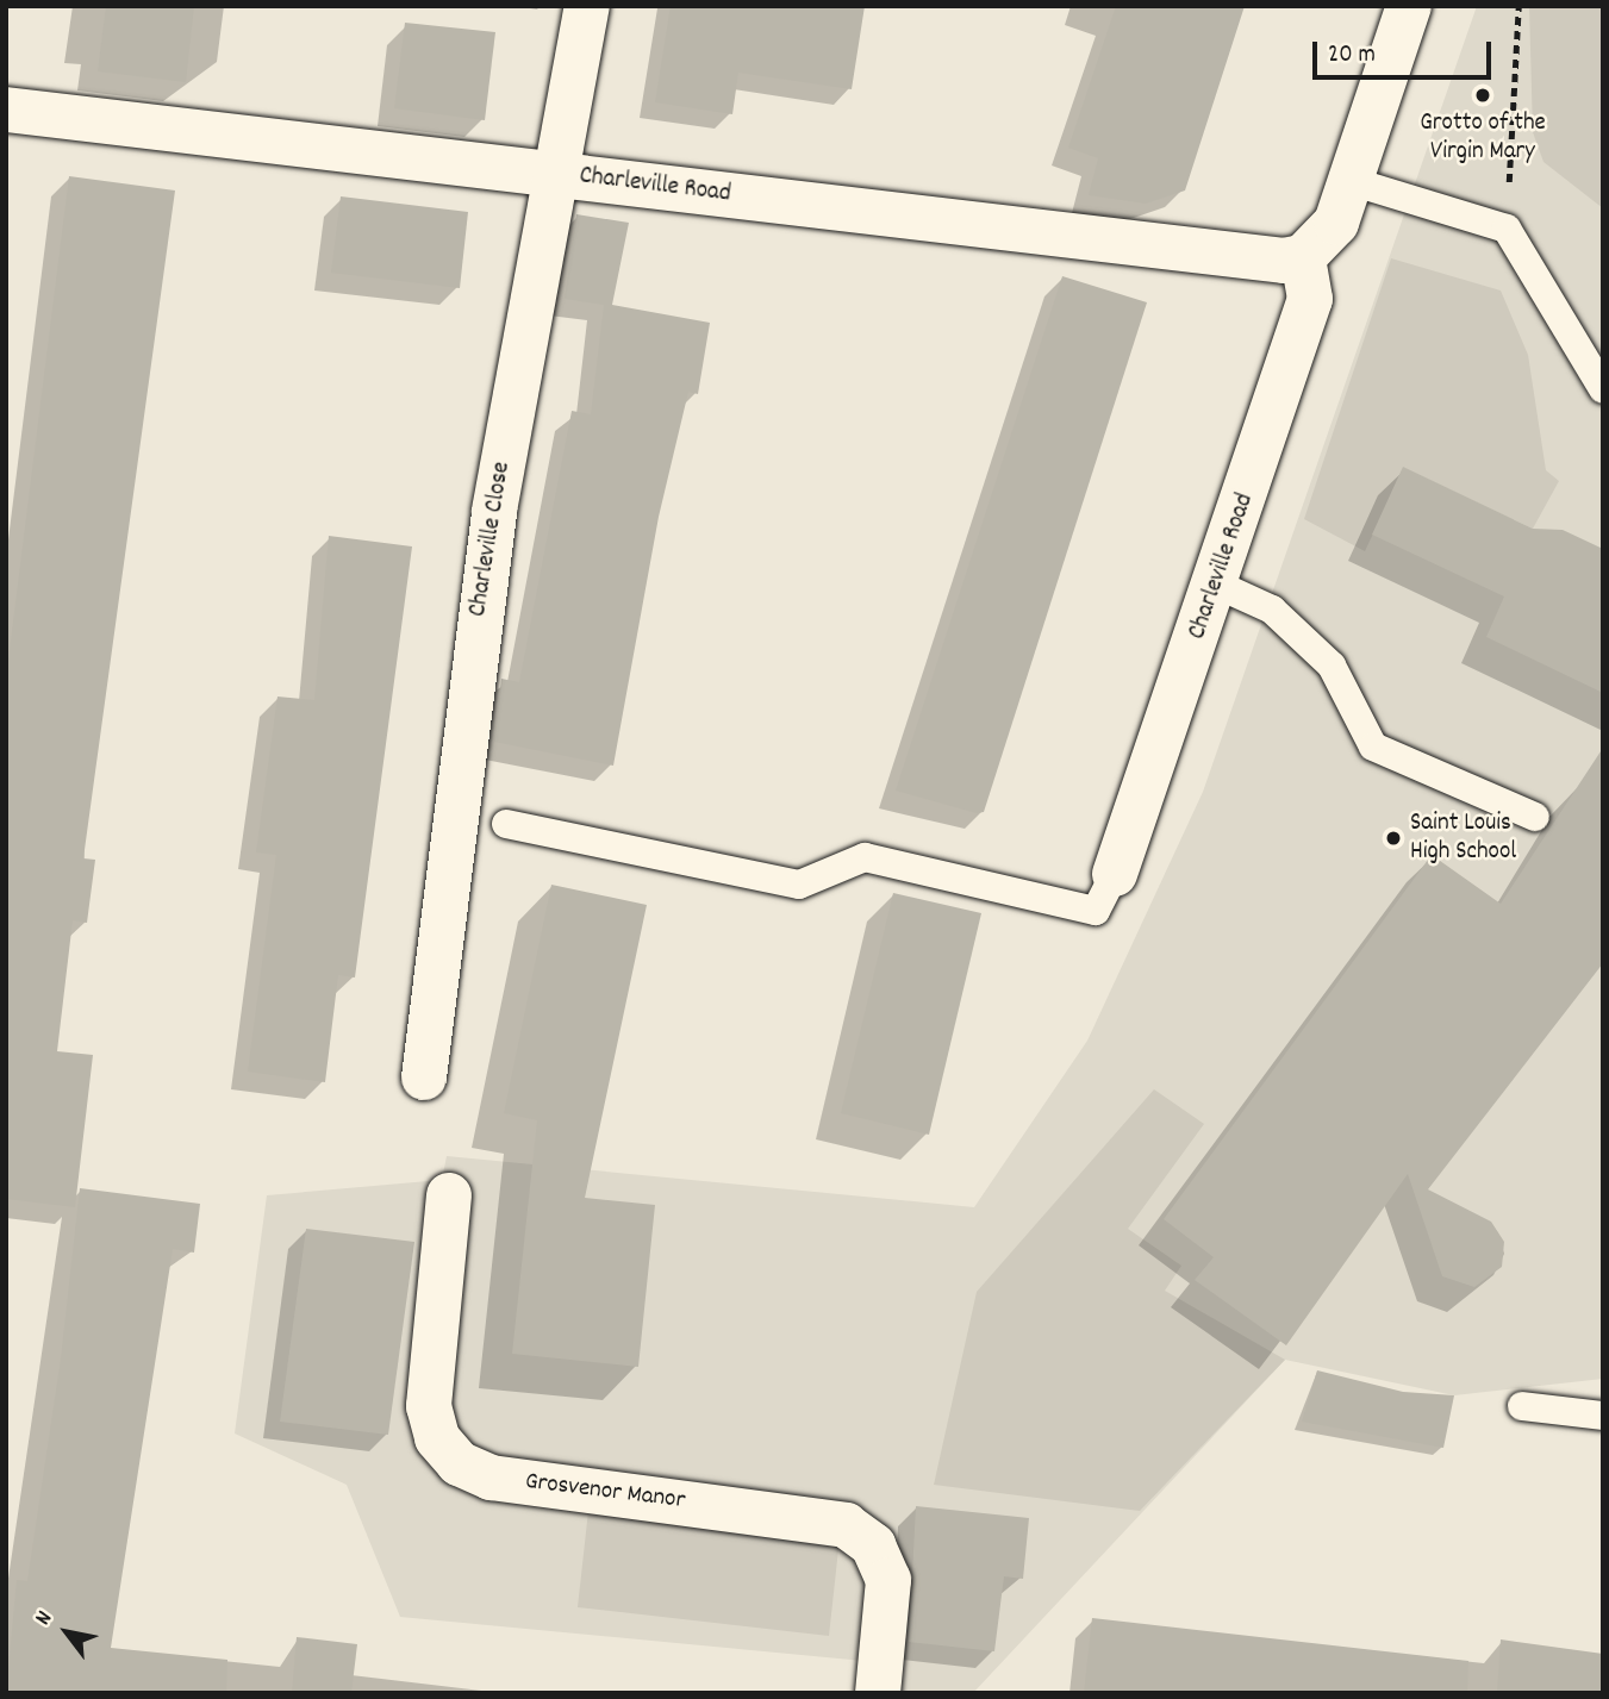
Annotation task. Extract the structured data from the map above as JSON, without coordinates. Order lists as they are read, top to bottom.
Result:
{
  "streets": {
    "street": ["Charleville Road", "Charleville Close", "Grosvenor Manor"]
  },
  "crossings": [
    ["Charleville Road", "Charleville Close"]
  ],
  "places": ["Grotto of the Virgin Mary", "Saint Louis High School"],
  "scale_bar": "20 m",
  "north": "top left"
}
